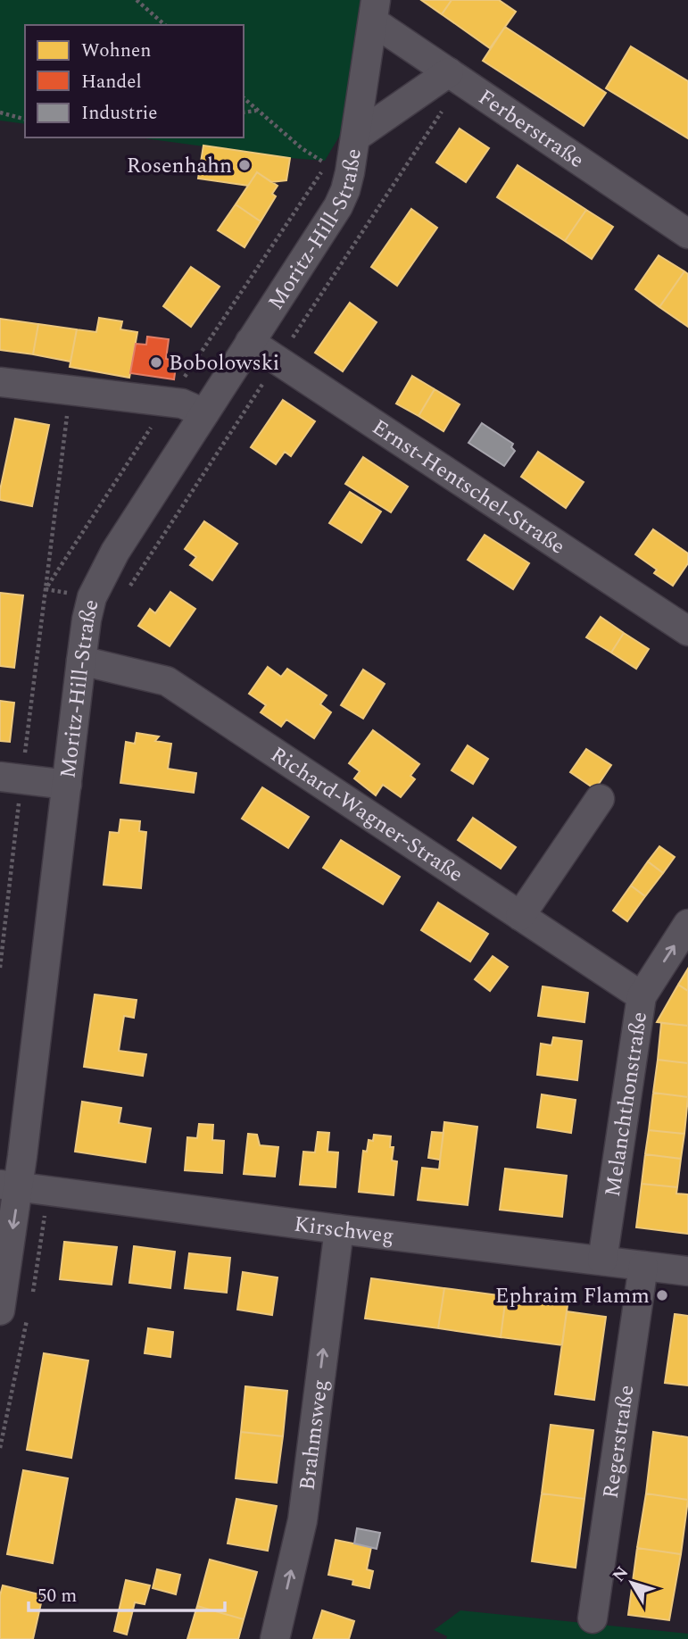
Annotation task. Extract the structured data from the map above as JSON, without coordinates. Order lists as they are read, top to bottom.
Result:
{
  "streets": {
    "street": [
      "Ferberstraße",
      "Moritz-Hill-Straße",
      "Ernst-Hentschel-Straße",
      "Richard-Wagner-Straße",
      "Melanchthonstraße",
      "Kirschweg",
      "Brahmsweg",
      "Regerstraße"
    ]
  },
  "crossings": [
    ["Ferberstraße", "Moritz-Hill-Straße"],
    ["Moritz-Hill-Straße", "Ernst-Hentschel-Straße"],
    ["Moritz-Hill-Straße", "Richard-Wagner-Straße"],
    ["Moritz-Hill-Straße", "Kirschweg"],
    ["Richard-Wagner-Straße", "Melanchthonstraße"],
    ["Melanchthonstraße", "Kirschweg"],
    ["Kirschweg", "Brahmsweg"],
    ["Kirschweg", "Regerstraße"]
  ],
  "one_way": ["Brahmsweg"],
  "places": ["Rosenhahn", "Bobolowski", "Ephraim Flamm"],
  "legend": ["Wohnen", "Handel", "Industrie"],
  "scale_bar": "50 m",
  "north": "top left"
}
